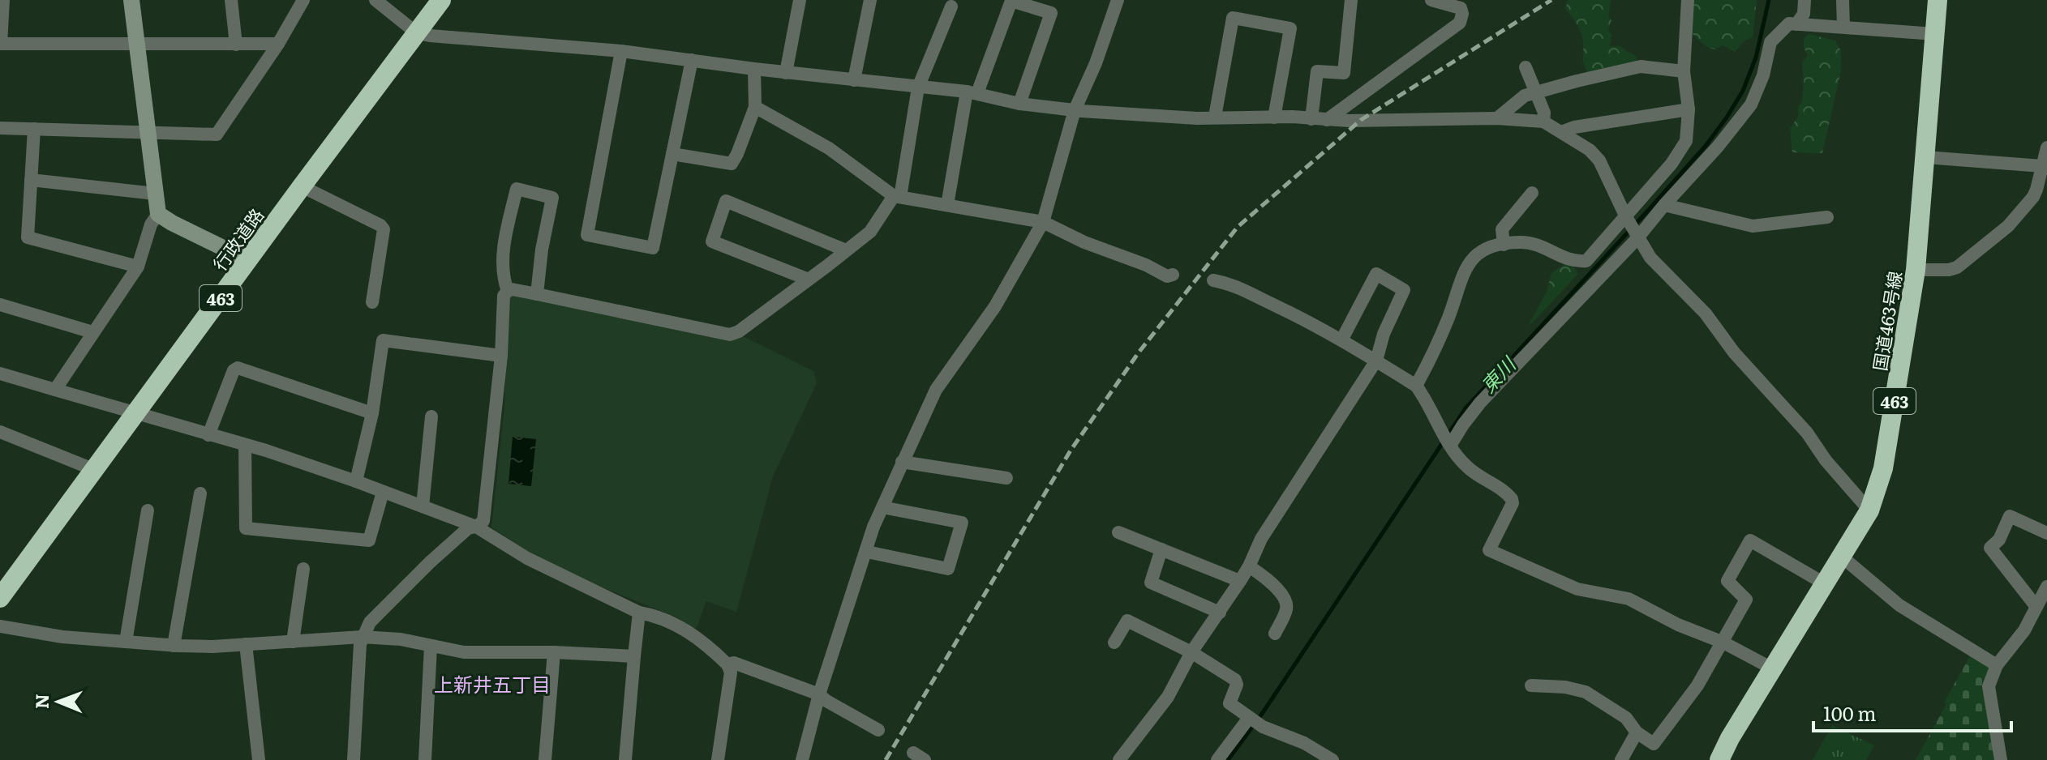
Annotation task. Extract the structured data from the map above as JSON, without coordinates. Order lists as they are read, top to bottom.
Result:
{
  "streets": {
    "highway": ["行政道路", "463", "国道463号線"]
  },
  "districts": ["上新井五丁目"],
  "water": ["東川"],
  "scale_bar": "100 m",
  "north": "left"
}
